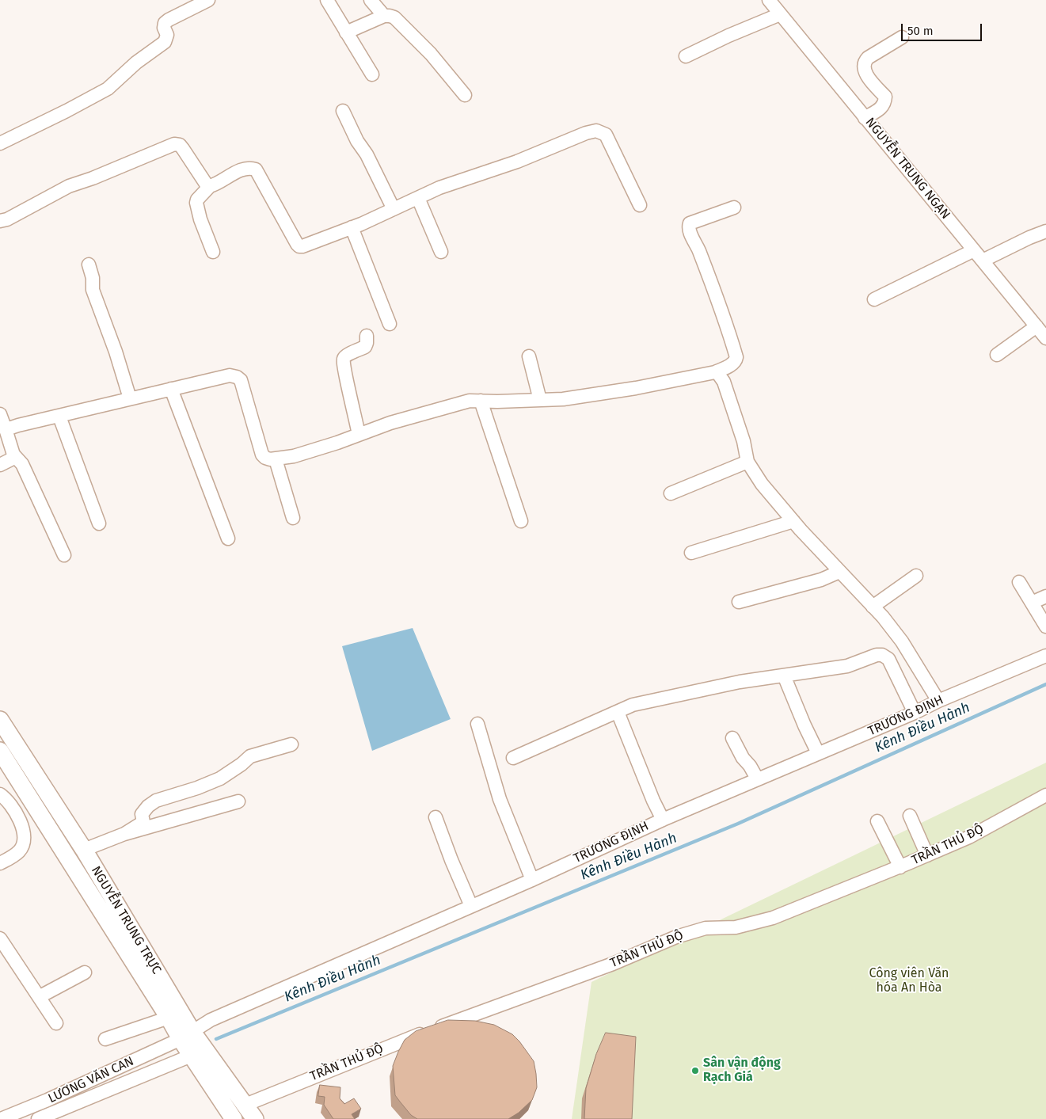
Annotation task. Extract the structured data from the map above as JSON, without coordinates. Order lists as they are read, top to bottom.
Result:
{
  "streets": {
    "main road": ["NGUYỄN TRUNG TRỰC"],
    "street": [
      "NGUYỄN TRUNG NGẠN",
      "TRƯƠNG ĐỊNH",
      "TRẦN THỦ ĐỘ",
      "LƯƠNG VĂN CAN"
    ]
  },
  "crossings": [
    ["TRƯƠNG ĐỊNH", "NGUYỄN TRUNG TRỰC"],
    ["TRƯƠNG ĐỊNH", "LƯƠNG VĂN CAN"],
    ["TRẦN THỦ ĐỘ", "NGUYỄN TRUNG TRỰC"],
    ["NGUYỄN TRUNG TRỰC", "LƯƠNG VĂN CAN"]
  ],
  "water": ["Kênh Điều Hành"],
  "parks": ["Công viên Văn hóa An Hòa"],
  "places": ["Sân vận động Rạch Giá"],
  "scale_bar": "50 m"
}
